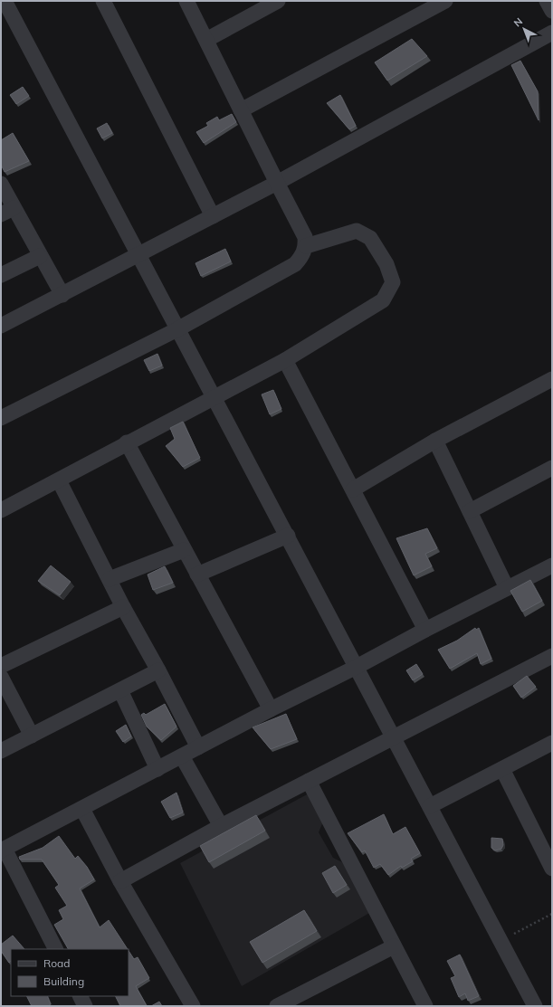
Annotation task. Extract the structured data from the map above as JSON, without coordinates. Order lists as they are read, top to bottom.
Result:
{
  "legend": ["Road", "Building"],
  "north": "top left"
}
